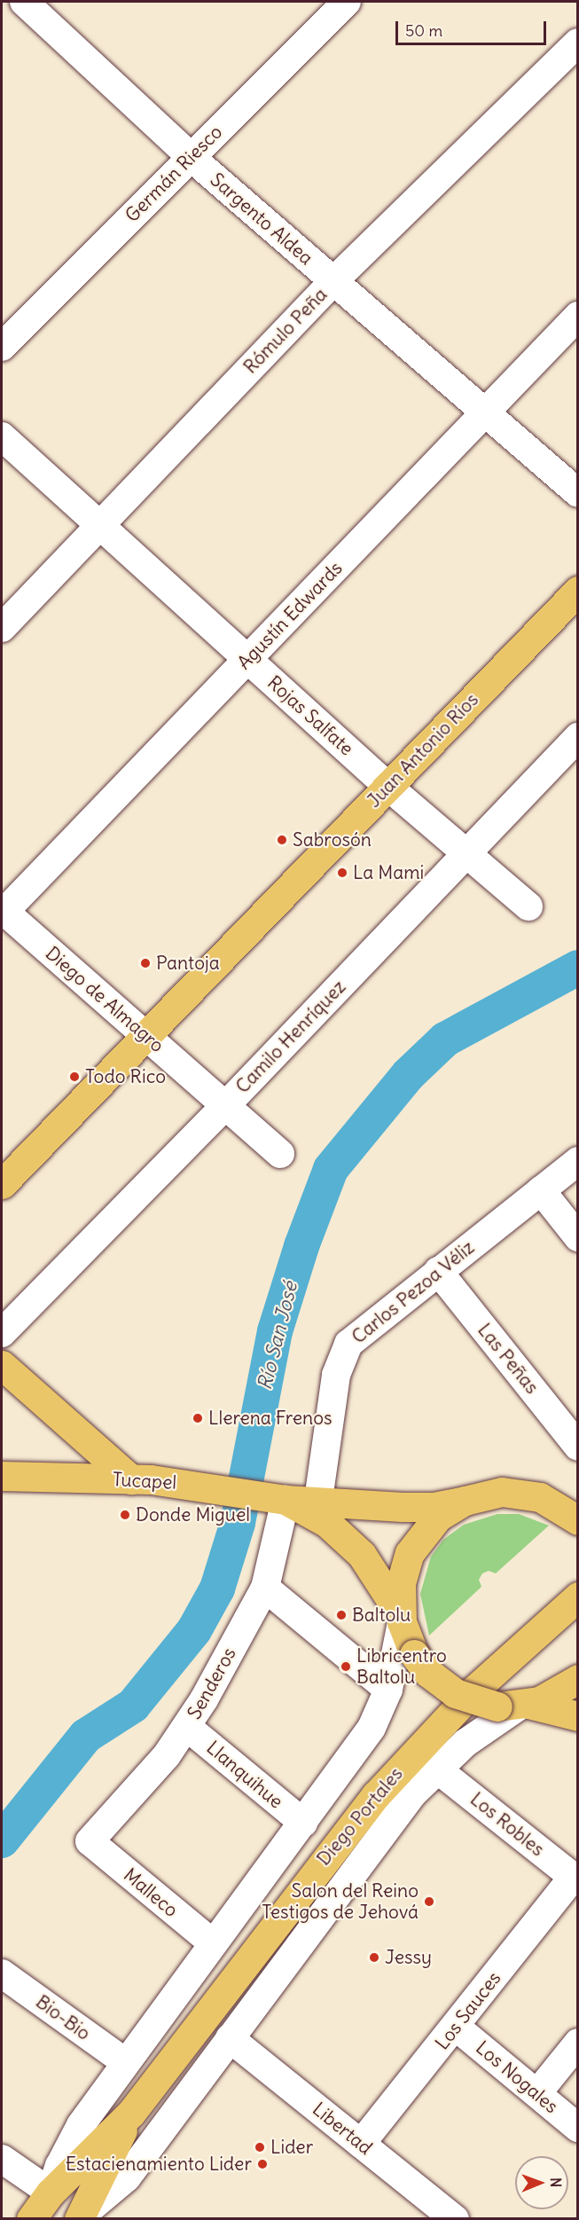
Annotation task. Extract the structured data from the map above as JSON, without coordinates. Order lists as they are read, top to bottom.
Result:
{
  "streets": {
    "main road": ["Juan Antonio Ríos", "Tucapel", "Diego Portales"],
    "street": [
      "Germán Riesco",
      "Sargento Aldea",
      "Rómulo Peña",
      "Agustín Edwards",
      "Rojas Salfate",
      "Diego de Almagro",
      "Camilo Henríquez",
      "Carlos Pezoa Véliz",
      "Las Peñas",
      "Senderos",
      "Llanquihue",
      "Los Robles",
      "Malleco",
      "Los Sauces",
      "Bio-Bio",
      "Los Nogales",
      "Libertad"
    ]
  },
  "crossings": [
    ["Germán Riesco", "Sargento Aldea"],
    ["Sargento Aldea", "Rómulo Peña"],
    ["Sargento Aldea", "Agustín Edwards"],
    ["Rómulo Peña", "Rojas Salfate"],
    ["Agustín Edwards", "Rojas Salfate"],
    ["Agustín Edwards", "Diego de Almagro"],
    ["Rojas Salfate", "Juan Antonio Ríos"],
    ["Rojas Salfate", "Camilo Henríquez"],
    ["Juan Antonio Ríos", "Diego de Almagro"],
    ["Diego de Almagro", "Camilo Henríquez"],
    ["Carlos Pezoa Véliz", "Las Peñas"],
    ["Carlos Pezoa Véliz", "Tucapel"],
    ["Tucapel", "Senderos"],
    ["Tucapel", "Diego Portales"],
    ["Senderos", "Llanquihue"],
    ["Senderos", "Malleco"],
    ["Llanquihue", "Diego Portales"],
    ["Diego Portales", "Los Robles"],
    ["Diego Portales", "Malleco"],
    ["Diego Portales", "Bio-Bio"],
    ["Diego Portales", "Libertad"],
    ["Los Robles", "Los Sauces"],
    ["Los Sauces", "Los Nogales"],
    ["Los Sauces", "Libertad"]
  ],
  "water": ["Río San José"],
  "places": [
    "Sabrosón",
    "La Mami",
    "Pantoja",
    "Todo Rico",
    "Llerena Frenos",
    "Donde Miguel",
    "Baltolu",
    "Libricentro Baltolu",
    "Salon del Reino Testigos de Jehová",
    "Jessy",
    "Lider",
    "Estacienamiento Lider"
  ],
  "scale_bar": "50 m",
  "north": "right"
}
